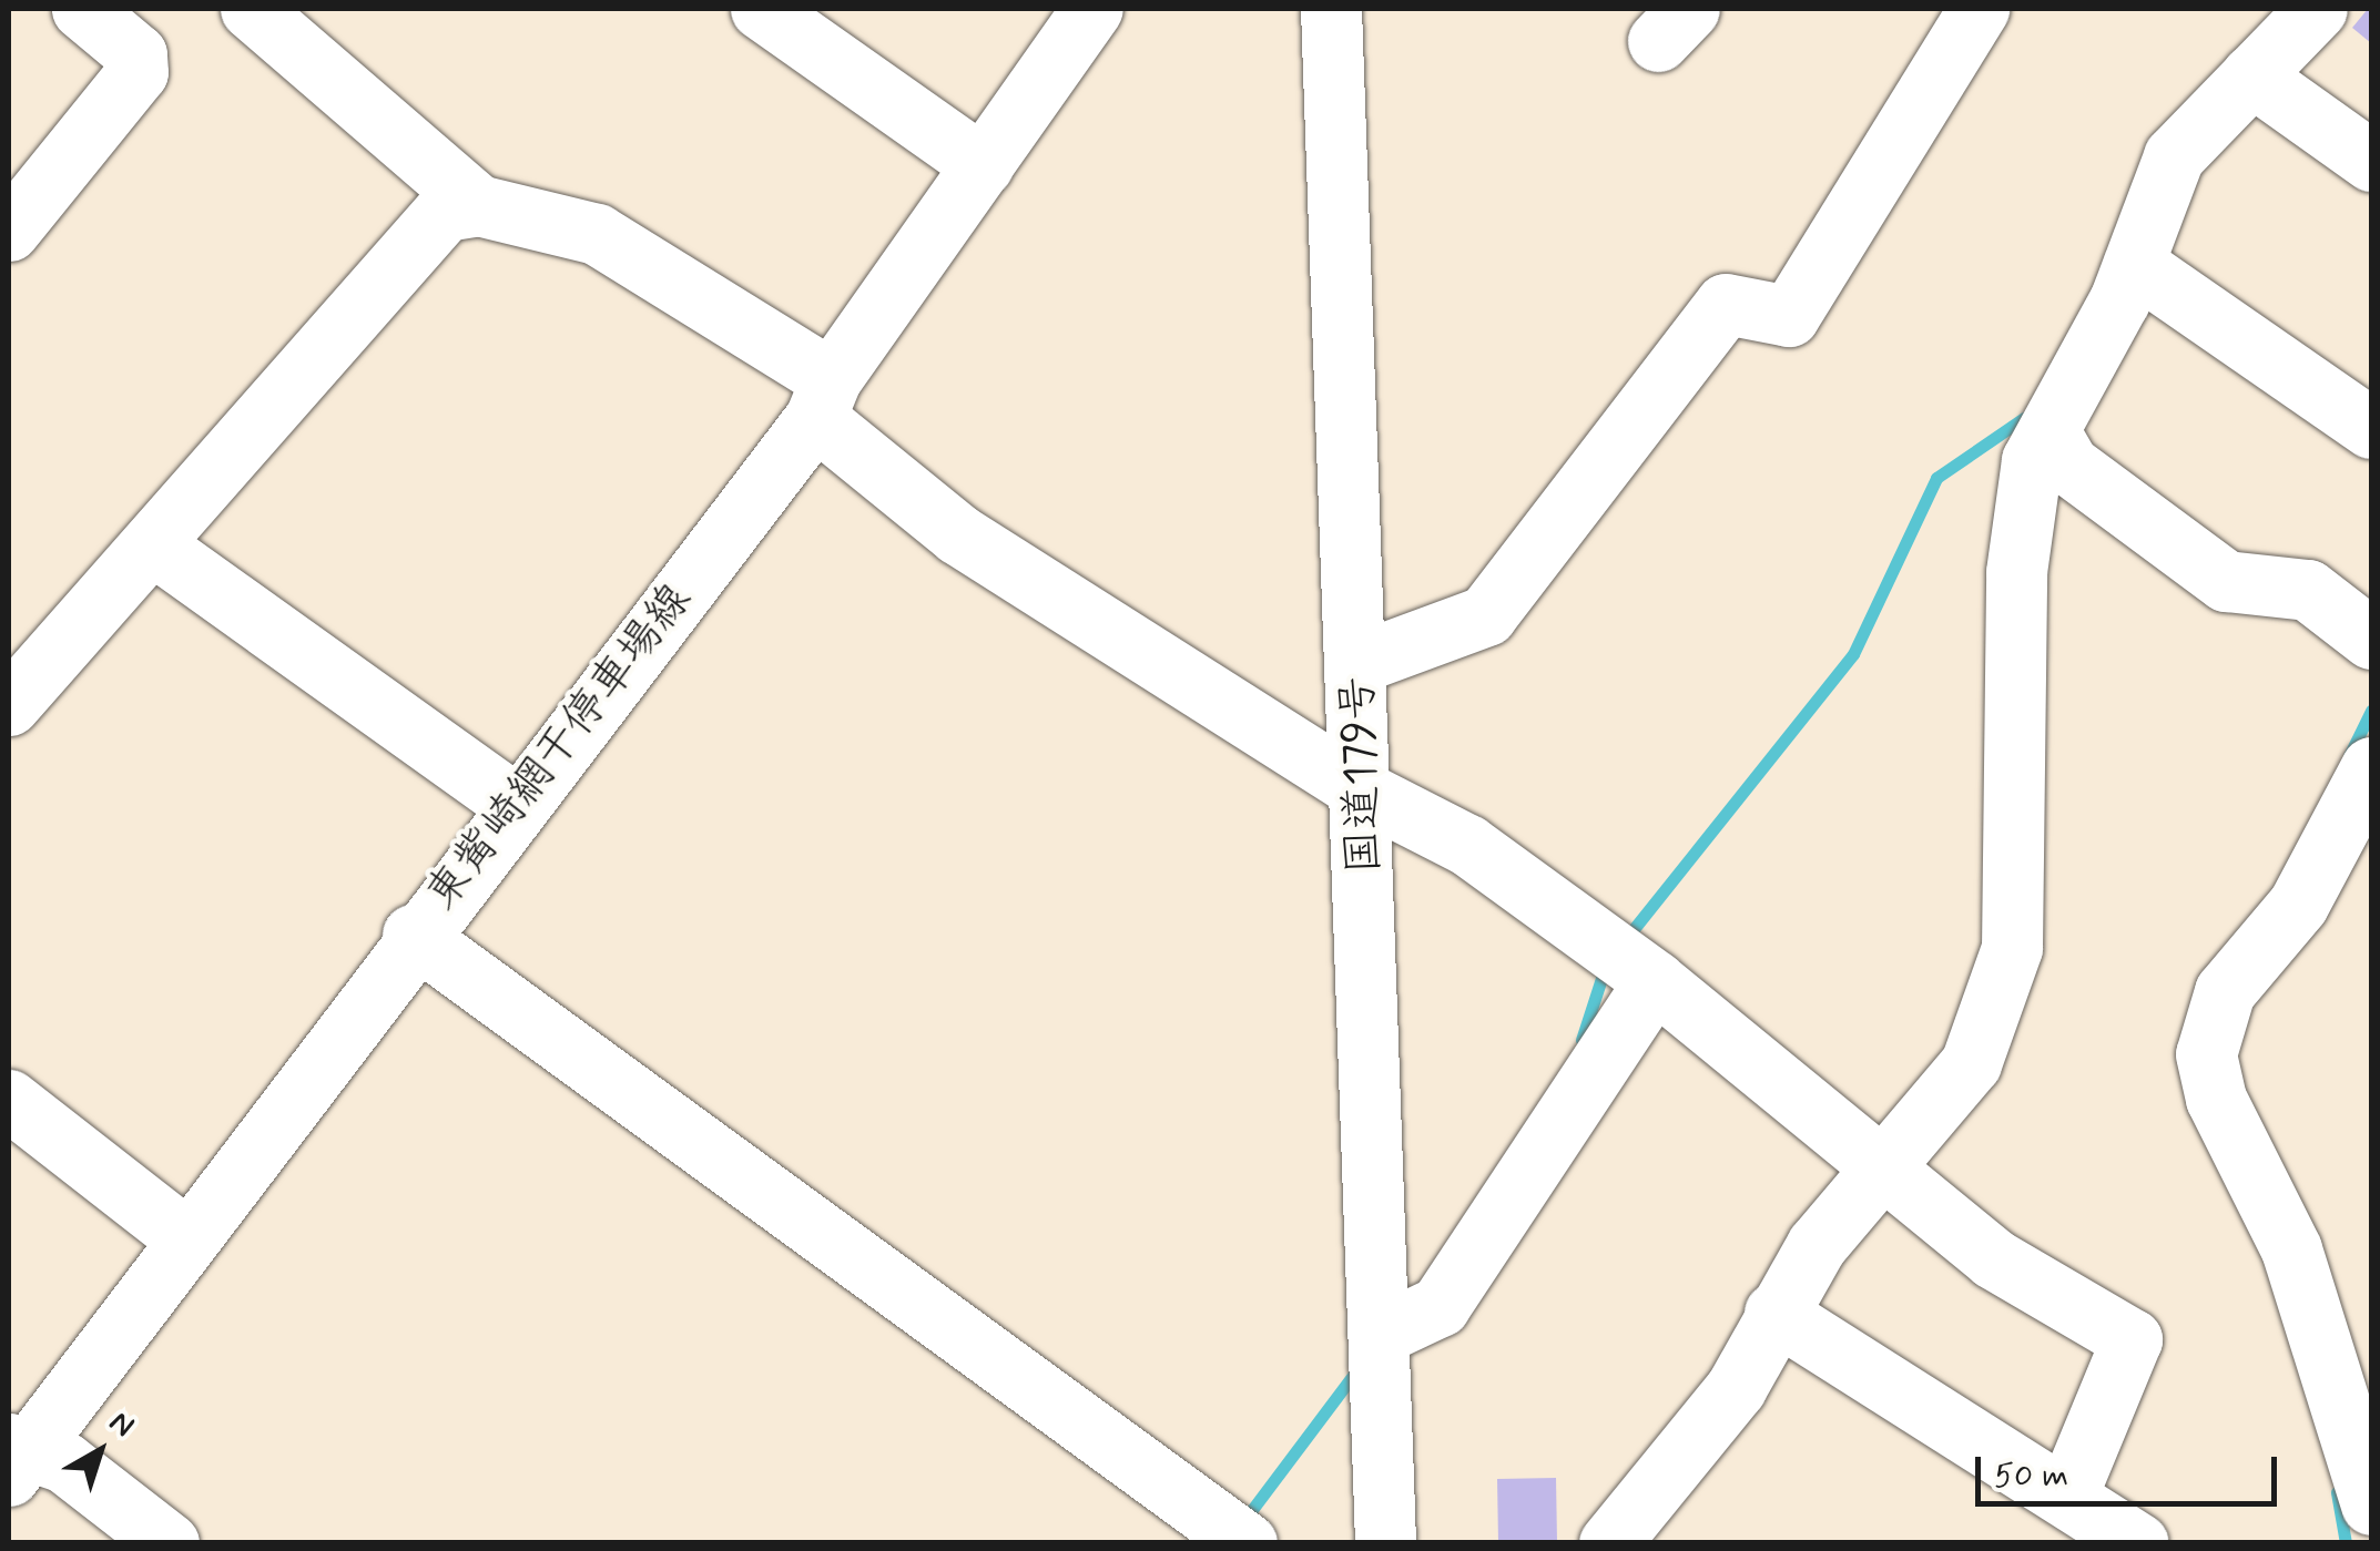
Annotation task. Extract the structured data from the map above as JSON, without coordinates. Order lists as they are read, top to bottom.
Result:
{
  "streets": {
    "main road": ["東觜崎網干停車場線", "国道179号"]
  },
  "scale_bar": "50 m",
  "north": "top right"
}
